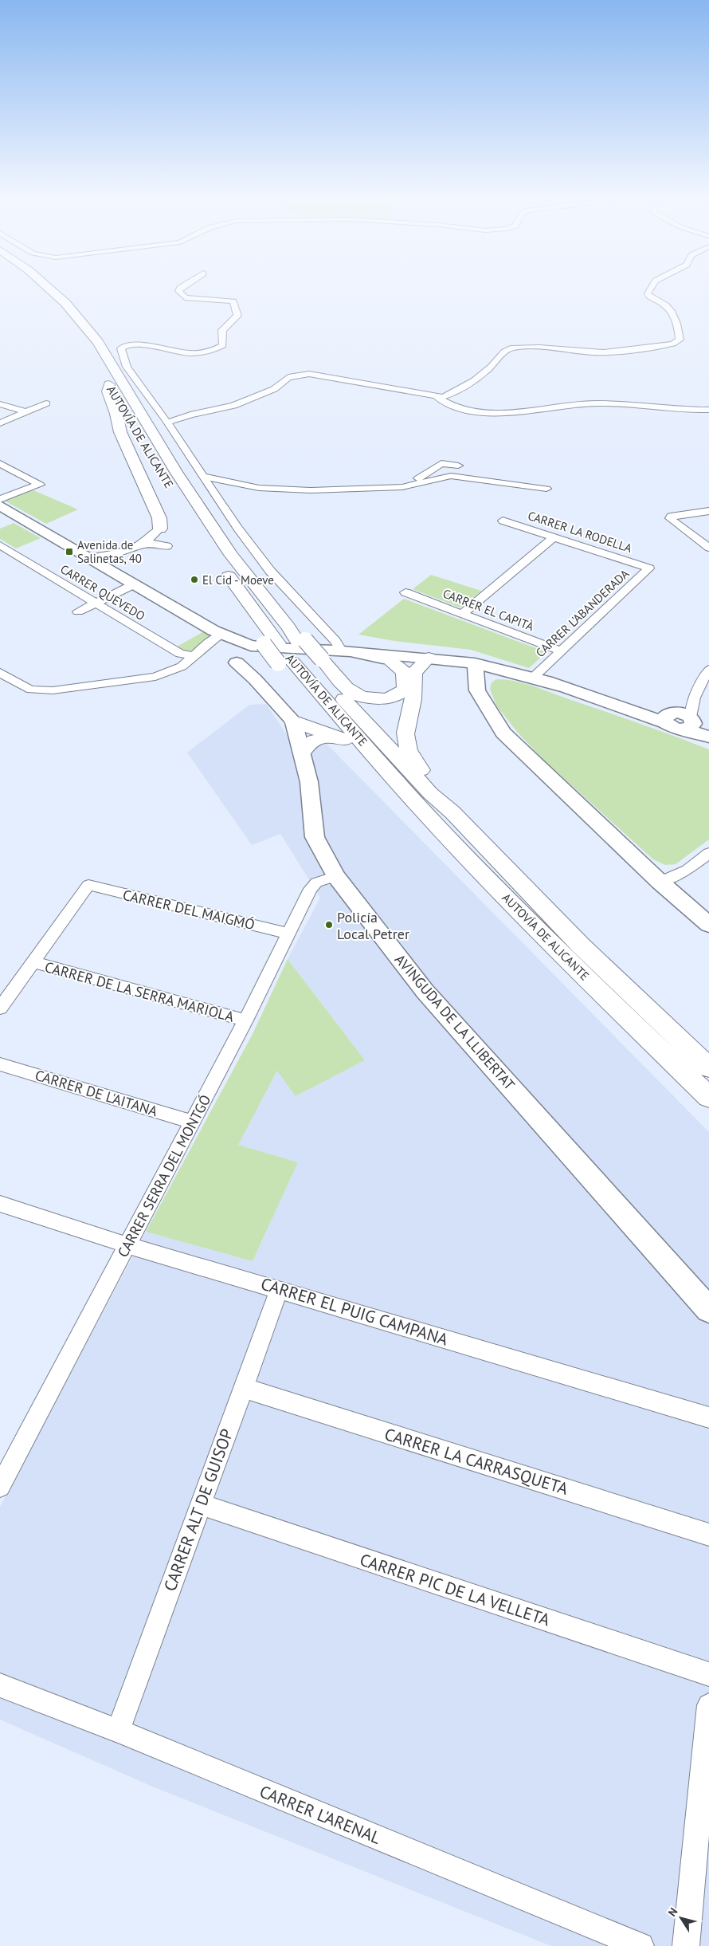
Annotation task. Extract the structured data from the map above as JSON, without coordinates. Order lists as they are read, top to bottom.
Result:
{
  "streets": {
    "highway": ["AUTOVÍA DE ALICANTE"],
    "street": [
      "CARRER LA RODELLA",
      "CARRER QUEVEDO",
      "CARRER EL CAPITÀ",
      "CARRER L'ABANDERADA",
      "CARRER DEL MAIGMÓ",
      "CARRER DE LA SERRA MARIOLA",
      "AVINGUDA DE LA LLIBERTAT",
      "CARRER DE L'AITANA",
      "CARRER SERRA DEL MONTGÓ",
      "CARRER EL PUIG CAMPANA",
      "CARRER LA CARRASQUETA",
      "CARRER ALT DE GUISOP",
      "CARRER PIC DE LA VELLETA",
      "CARRER L'ARENAL"
    ]
  },
  "crossings": [
    ["CARRER LA RODELLA", "CARRER L'ABANDERADA"],
    ["CARRER EL CAPITÀ", "CARRER L'ABANDERADA"],
    ["CARRER DEL MAIGMÓ", "CARRER DE LA SERRA MARIOLA"],
    ["CARRER DEL MAIGMÓ", "CARRER SERRA DEL MONTGÓ"],
    ["CARRER DE LA SERRA MARIOLA", "CARRER SERRA DEL MONTGÓ"],
    ["AVINGUDA DE LA LLIBERTAT", "CARRER SERRA DEL MONTGÓ"],
    ["CARRER DE L'AITANA", "CARRER SERRA DEL MONTGÓ"],
    ["CARRER SERRA DEL MONTGÓ", "CARRER EL PUIG CAMPANA"],
    ["CARRER EL PUIG CAMPANA", "CARRER ALT DE GUISOP"],
    ["CARRER LA CARRASQUETA", "CARRER ALT DE GUISOP"],
    ["CARRER ALT DE GUISOP", "CARRER PIC DE LA VELLETA"],
    ["CARRER ALT DE GUISOP", "CARRER L'ARENAL"]
  ],
  "places": {
    "transit": ["Avenida de Salinetas, 40"],
    "other": ["El Cid - Moeve", "Policía Local Petrer"]
  },
  "north": "top left"
}
